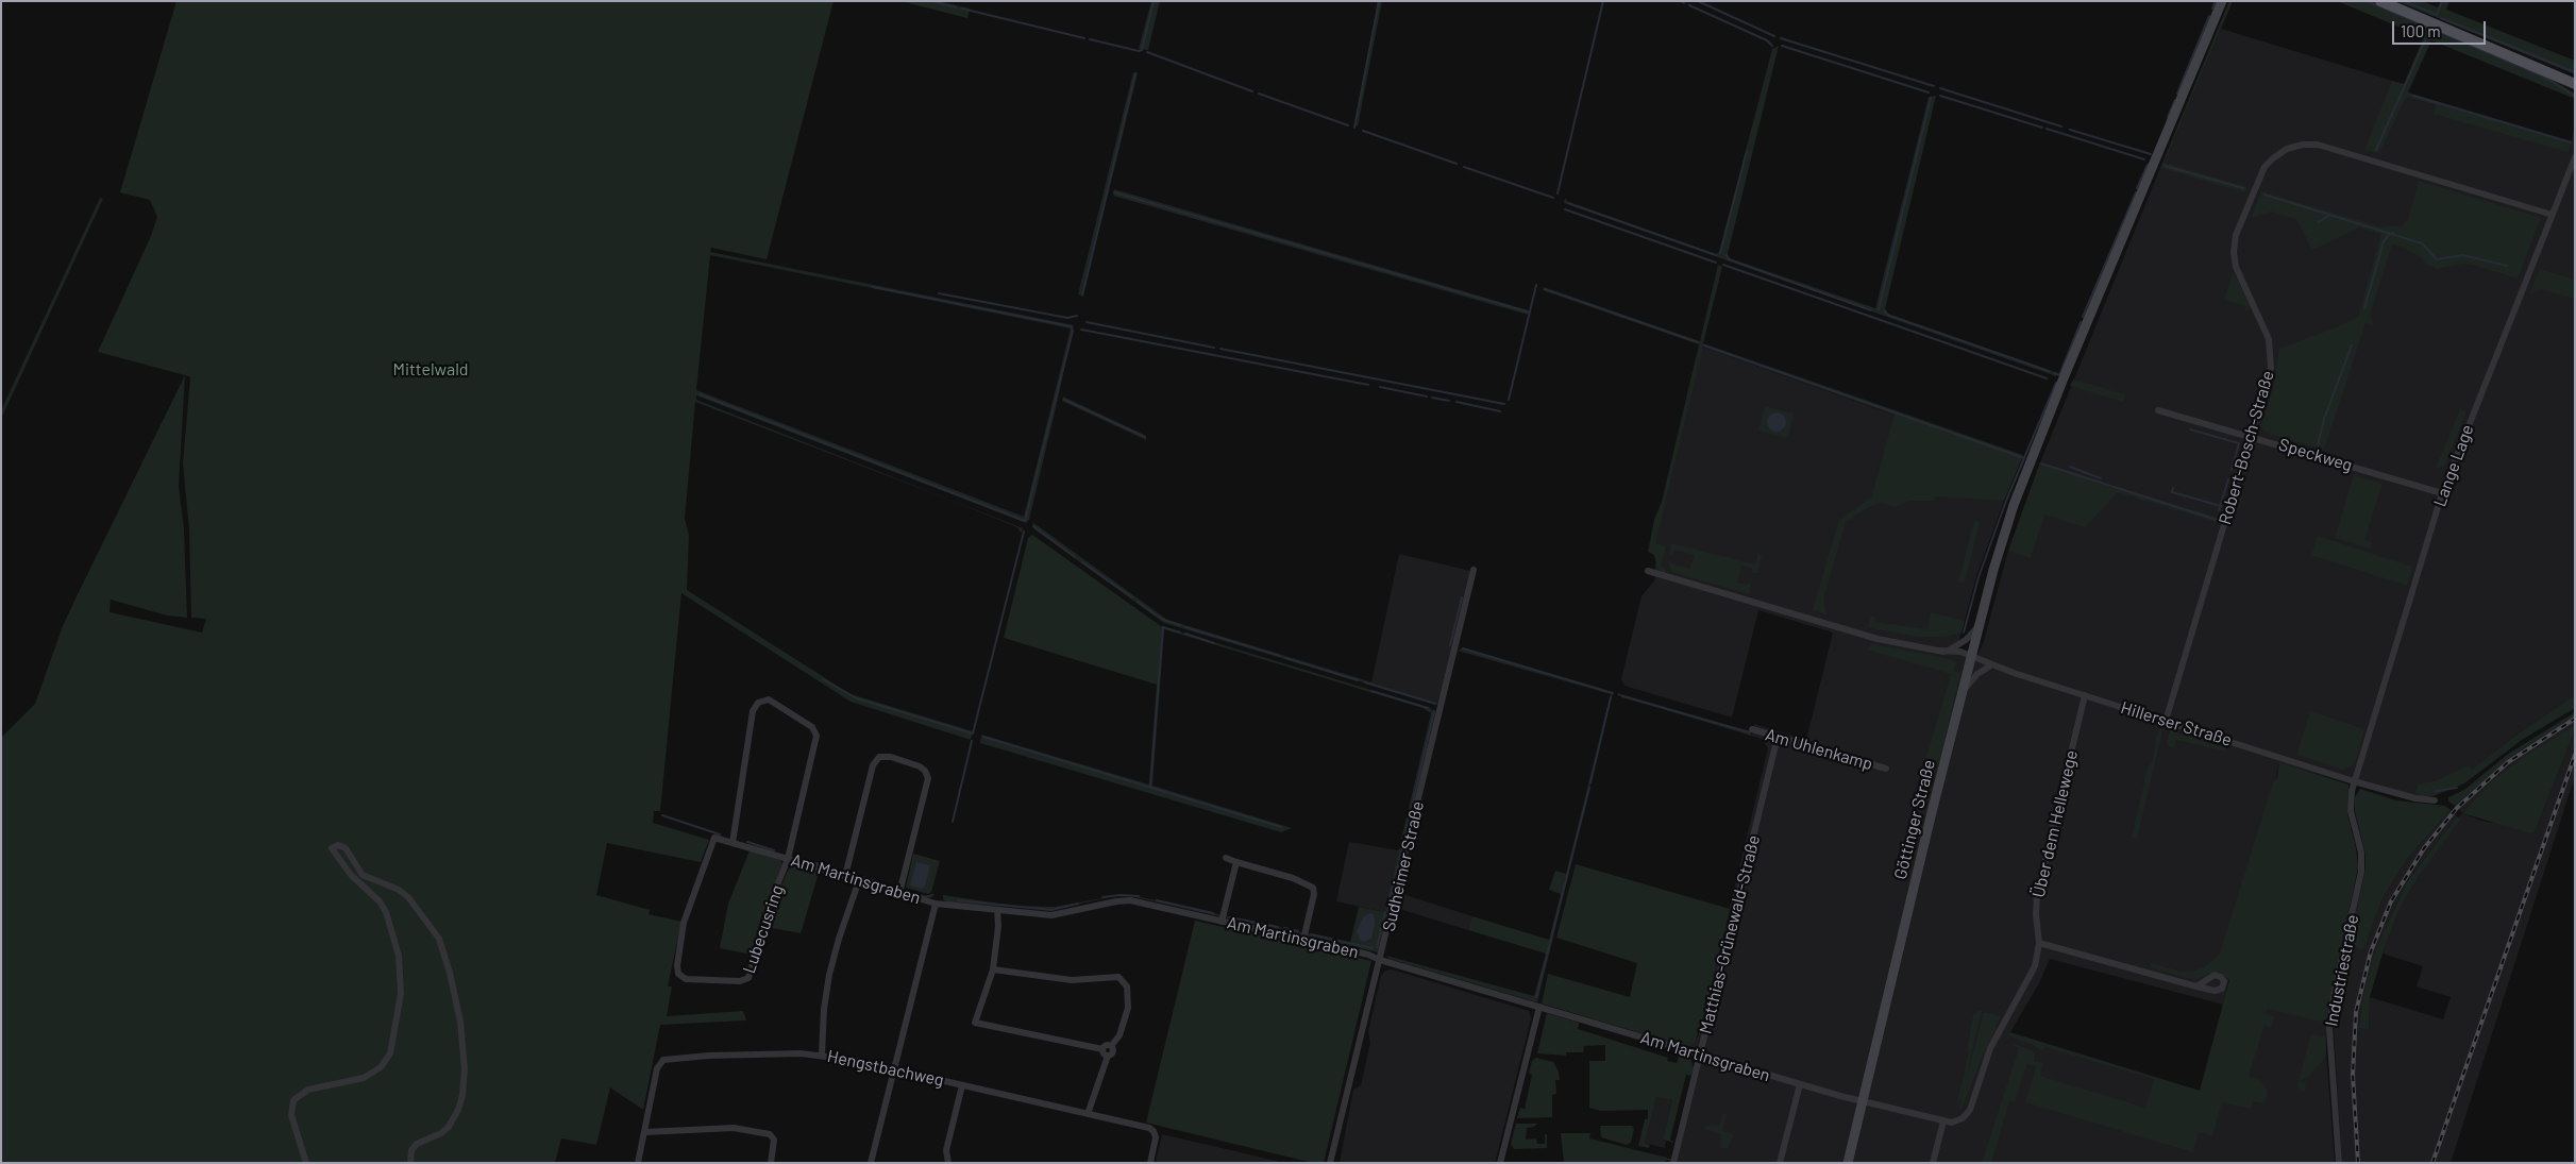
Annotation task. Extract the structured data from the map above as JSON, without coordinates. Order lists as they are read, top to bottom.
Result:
{
  "streets": {
    "main road": ["Göttinger Straße"],
    "street": [
      "Robert-Bosch-Straße",
      "Speckweg",
      "Lange Lage",
      "Hillerser Straße",
      "Am Uhlenkamp",
      "Über dem Hellewege",
      "Sudheimer Straße",
      "Am Martinsgraben",
      "Lubecusring",
      "Matthias-Grünewald-Straße",
      "Industriestraße",
      "Hengstbachweg"
    ]
  },
  "crossings": [
    ["Robert-Bosch-Straße", "Speckweg"],
    ["Robert-Bosch-Straße", "Lange Lage"],
    ["Robert-Bosch-Straße", "Hillerser Straße"],
    ["Speckweg", "Lange Lage"],
    ["Lange Lage", "Hillerser Straße"],
    ["Lange Lage", "Industriestraße"],
    ["Hillerser Straße", "Göttinger Straße"],
    ["Hillerser Straße", "Über dem Hellewege"],
    ["Hillerser Straße", "Industriestraße"],
    ["Am Uhlenkamp", "Matthias-Grünewald-Straße"],
    ["Göttinger Straße", "Am Martinsgraben"],
    ["Sudheimer Straße", "Am Martinsgraben"],
    ["Am Martinsgraben", "Lubecusring"],
    ["Am Martinsgraben", "Matthias-Grünewald-Straße"]
  ],
  "parks": ["Mittelwald"],
  "scale_bar": "100 m"
}
